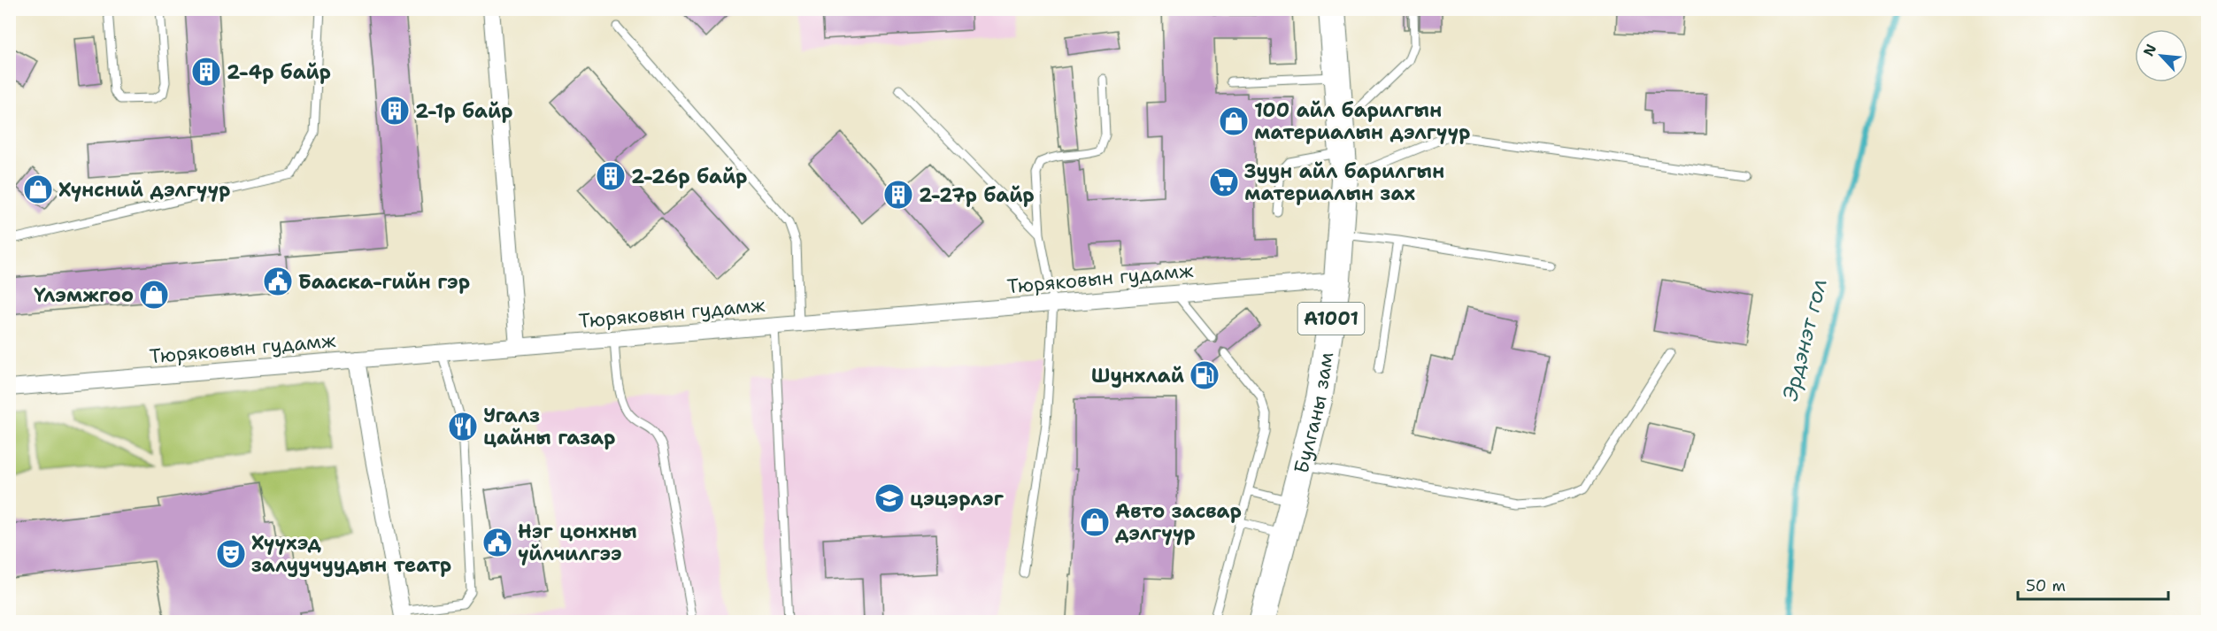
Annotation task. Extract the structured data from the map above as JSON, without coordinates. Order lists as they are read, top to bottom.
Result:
{
  "streets": {
    "highway": ["A1001", "Булганы зам"],
    "street": ["Тюряковын гудамж"]
  },
  "crossings": [
    ["Тюряковын гудамж", "Булганы зам"]
  ],
  "water": ["Эрдэнэт гол"],
  "places": {
    "building": [
      "2-4р байр",
      "2-1р байр",
      "2-26р байр",
      "2-27р байр"
    ],
    "shop": [
      "100 айл барилгын материалын дэлгүүр",
      "Хүнсний дэлгүүр",
      "Үлэмжгоо",
      "Авто засвар дэлгүүр"
    ],
    "supermarket": ["Зуун айл барилгын материалын зах"],
    "public building": ["Бааска-гийн гэр", "Нэг цонхны үйлчилгээ"],
    "fuel station": ["Шунхлай"],
    "restaurant": ["Угалз цайны газар"],
    "school or university": ["цэцэрлэг"],
    "theatre": ["Хүүхэд залуучуудын театр"]
  },
  "scale_bar": "50 m",
  "north": "top left"
}
